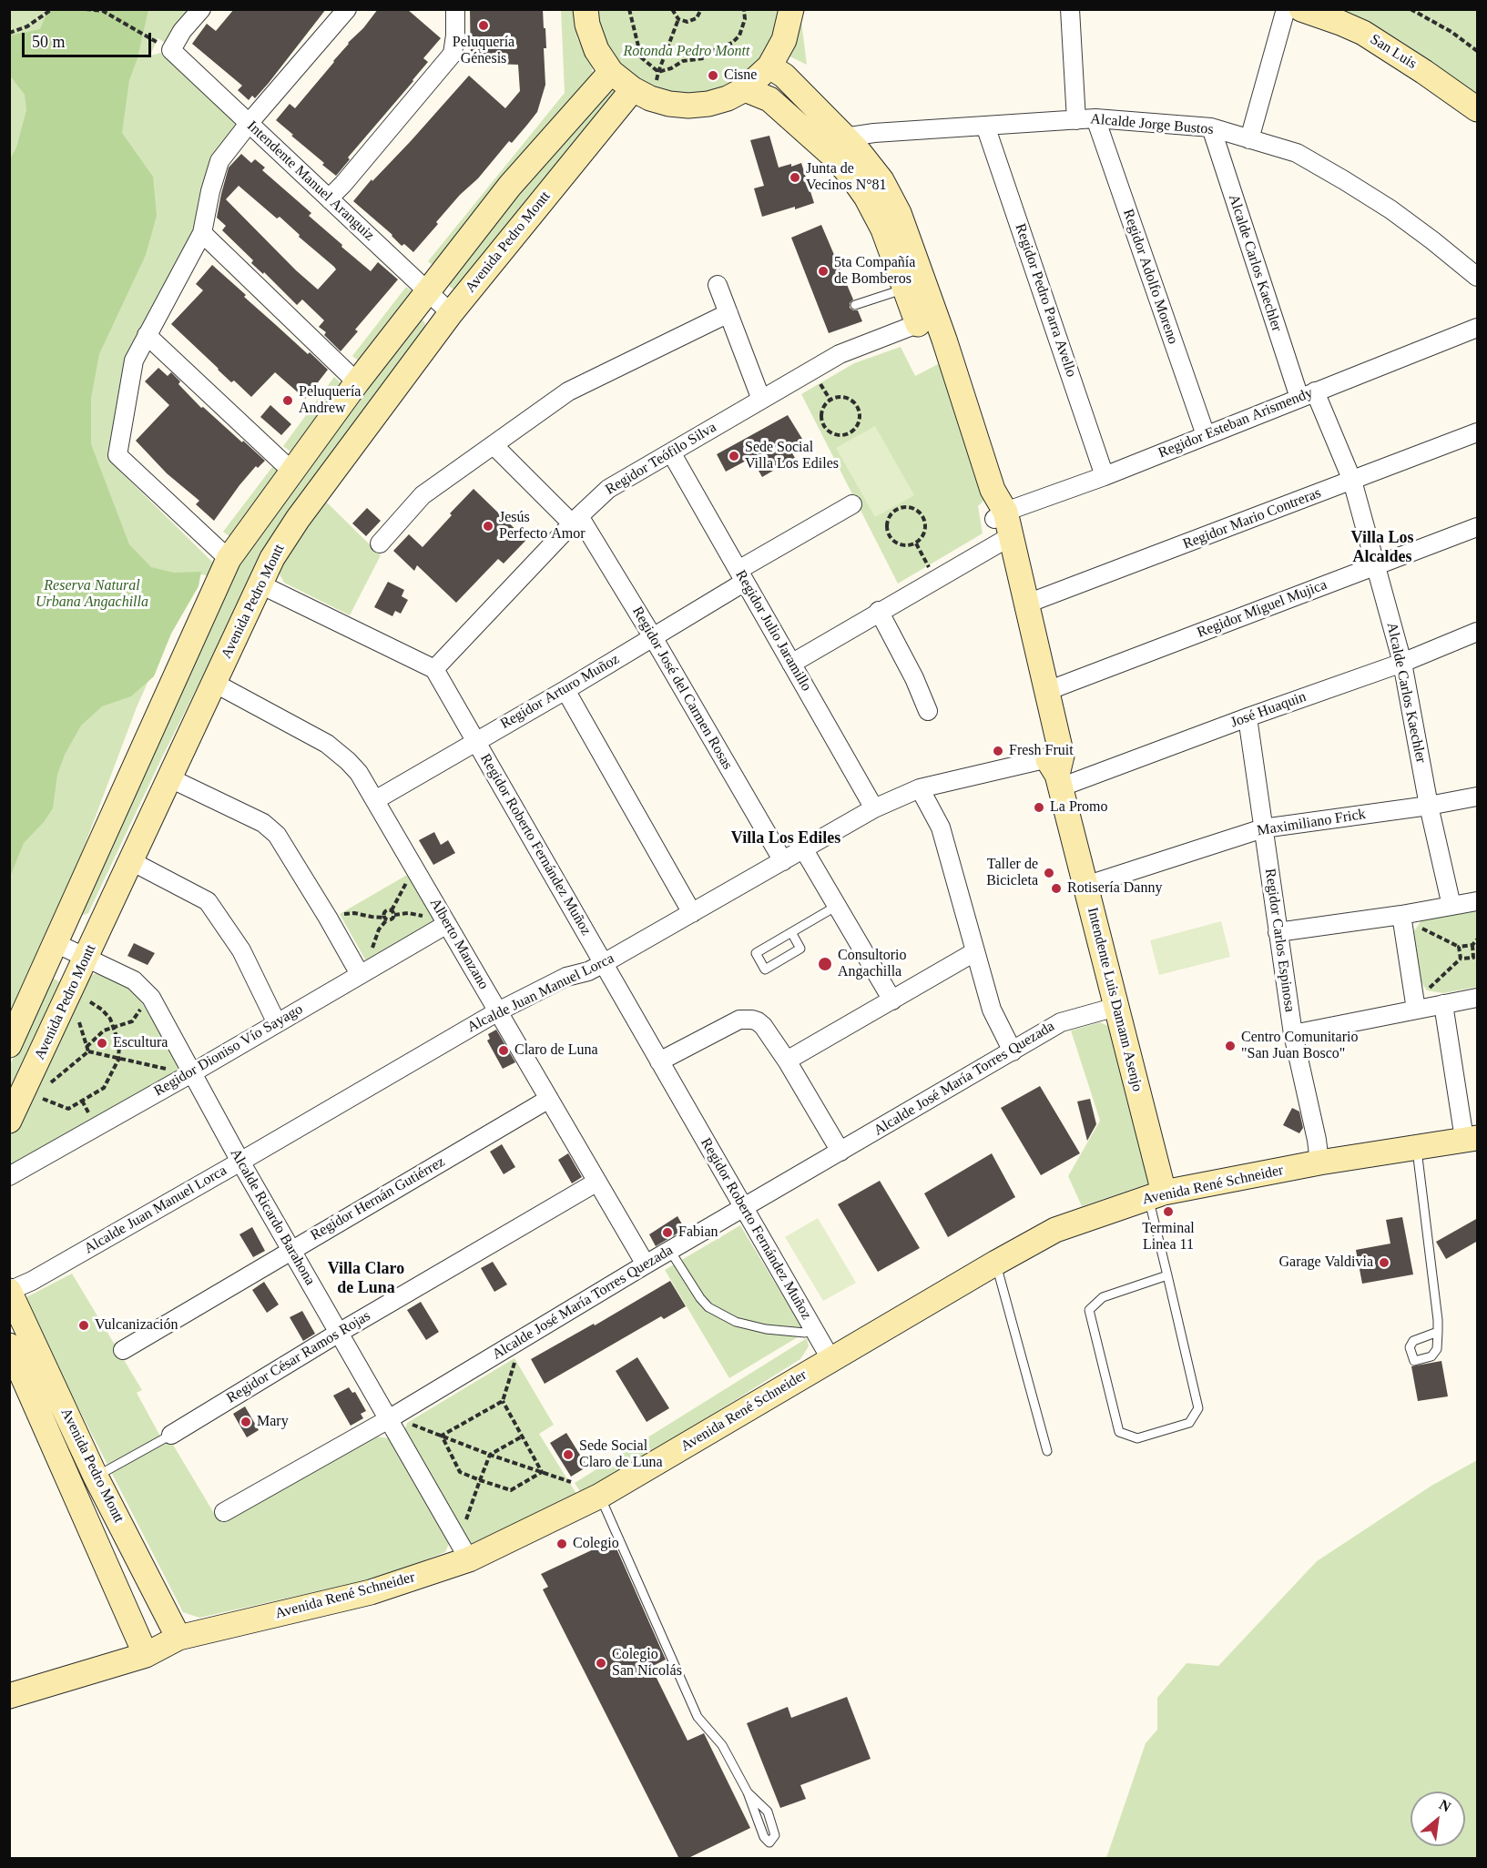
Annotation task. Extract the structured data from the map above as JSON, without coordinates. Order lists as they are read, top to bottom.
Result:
{
  "streets": {
    "main road": [
      "San Luis",
      "Avenida Pedro Montt",
      "Intendente Luis Damann Asenjo",
      "Avenida René Schneider"
    ],
    "street": [
      "Alcalde Jorge Bustos",
      "Intendente Manuel Aranguiz",
      "Alcalde Carlos Kaechler",
      "Regidor Adolfo Moreno",
      "Regidor Pedro Parra Avello",
      "Regidor Esteban Arismendy",
      "Regidor Teófilo Silva",
      "Regidor Mario Contreras",
      "Regidor Miguel Mujica",
      "Regidor Julio Jaramillo",
      "Regidor José del Carmen Rosas",
      "Regidor Arturo Muñoz",
      "José Huaquin",
      "Maximiliano Frick",
      "Regidor Roberto Fernández Muñoz",
      "Regidor Carlos Espinosa",
      "Alberto Manzano",
      "Alcalde Juan Manuel Lorca",
      "Regidor Dioniso Vío Sayago",
      "Alcalde José María Torres Quezada",
      "Regidor Hernán Gutiérrez",
      "Alcalde Ricardo Barahona",
      "Regidor César Ramos Rojas"
    ]
  },
  "crossings": [
    ["Alcalde Jorge Bustos", "Alcalde Carlos Kaechler"],
    ["Alcalde Jorge Bustos", "Regidor Adolfo Moreno"],
    ["Alcalde Jorge Bustos", "Regidor Pedro Parra Avello"],
    ["Alcalde Jorge Bustos", "Intendente Luis Damann Asenjo"],
    ["Intendente Manuel Aranguiz", "Avenida Pedro Montt"],
    ["Avenida Pedro Montt", "Alberto Manzano"],
    ["Avenida Pedro Montt", "Alcalde Juan Manuel Lorca"],
    ["Avenida Pedro Montt", "Avenida René Schneider"],
    ["Avenida Pedro Montt", "Alcalde Ricardo Barahona"],
    ["Alcalde Carlos Kaechler", "Regidor Esteban Arismendy"],
    ["Alcalde Carlos Kaechler", "Regidor Mario Contreras"],
    ["Alcalde Carlos Kaechler", "Regidor Miguel Mujica"],
    ["Alcalde Carlos Kaechler", "José Huaquin"],
    ["Alcalde Carlos Kaechler", "Maximiliano Frick"],
    ["Regidor Adolfo Moreno", "Regidor Esteban Arismendy"],
    ["Regidor Pedro Parra Avello", "Regidor Esteban Arismendy"],
    ["Regidor Esteban Arismendy", "Regidor Julio Jaramillo"],
    ["Regidor Esteban Arismendy", "Intendente Luis Damann Asenjo"],
    ["Regidor Teófilo Silva", "Regidor Julio Jaramillo"],
    ["Regidor Teófilo Silva", "Regidor José del Carmen Rosas"],
    ["Regidor Teófilo Silva", "Regidor Roberto Fernández Muñoz"],
    ["Regidor Teófilo Silva", "Intendente Luis Damann Asenjo"],
    ["Regidor Mario Contreras", "Intendente Luis Damann Asenjo"],
    ["Regidor Miguel Mujica", "Intendente Luis Damann Asenjo"],
    ["Regidor Julio Jaramillo", "Regidor Arturo Muñoz"],
    ["Regidor Julio Jaramillo", "Alcalde Juan Manuel Lorca"],
    ["Regidor José del Carmen Rosas", "Regidor Arturo Muñoz"],
    ["Regidor José del Carmen Rosas", "Alcalde Juan Manuel Lorca"],
    ["Regidor Arturo Muñoz", "Regidor Roberto Fernández Muñoz"],
    ["Regidor Arturo Muñoz", "Alberto Manzano"],
    ["José Huaquin", "Regidor Carlos Espinosa"],
    ["José Huaquin", "Alcalde Juan Manuel Lorca"],
    ["José Huaquin", "Intendente Luis Damann Asenjo"],
    ["Maximiliano Frick", "Regidor Carlos Espinosa"],
    ["Maximiliano Frick", "Intendente Luis Damann Asenjo"],
    ["Regidor Roberto Fernández Muñoz", "Alcalde Juan Manuel Lorca"],
    ["Regidor Roberto Fernández Muñoz", "Alcalde José María Torres Quezada"],
    ["Regidor Roberto Fernández Muñoz", "Avenida René Schneider"],
    ["Regidor Carlos Espinosa", "Avenida René Schneider"],
    ["Alberto Manzano", "Alcalde Juan Manuel Lorca"],
    ["Alberto Manzano", "Regidor Dioniso Vío Sayago"],
    ["Alberto Manzano", "Alcalde José María Torres Quezada"],
    ["Alberto Manzano", "Regidor Hernán Gutiérrez"],
    ["Alberto Manzano", "Regidor César Ramos Rojas"],
    ["Alcalde Juan Manuel Lorca", "Intendente Luis Damann Asenjo"],
    ["Alcalde Juan Manuel Lorca", "Alcalde Ricardo Barahona"],
    ["Intendente Luis Damann Asenjo", "Alcalde José María Torres Quezada"],
    ["Intendente Luis Damann Asenjo", "Avenida René Schneider"],
    ["Regidor Dioniso Vío Sayago", "Alcalde Ricardo Barahona"],
    ["Alcalde José María Torres Quezada", "Alcalde Ricardo Barahona"],
    ["Avenida René Schneider", "Alcalde Ricardo Barahona"],
    ["Regidor Hernán Gutiérrez", "Alcalde Ricardo Barahona"],
    ["Alcalde Ricardo Barahona", "Regidor César Ramos Rojas"]
  ],
  "districts": ["Villa Los Alcaldes", "Villa Los Ediles", "Villa Claro de Luna"],
  "parks": ["Rotonda Pedro Montt", "Reserva Natural Urbana Angachilla"],
  "places": [
    "Peluquería Génesis",
    "Cisne",
    "Junta de Vecinos N°81",
    "5ta Compañía de Bomberos",
    "Peluquería Andrew",
    "Sede Social Villa Los Ediles",
    "Jesús Perfecto Amor",
    "Fresh Fruit",
    "La Promo",
    "Taller de Bicicleta",
    "Rotisería Danny",
    "Consultorio Angachilla",
    "Escultura",
    "Centro Comunitario \"San Juan Bosco\"",
    "Claro de Luna",
    "Terminal Linea 11",
    "Fabian",
    "Garage Valdivia",
    "Vulcanización",
    "Mary",
    "Sede Social Claro de Luna",
    "Colegio",
    "Colegio San Nicolás"
  ],
  "scale_bar": "50 m",
  "north": "top right"
}
